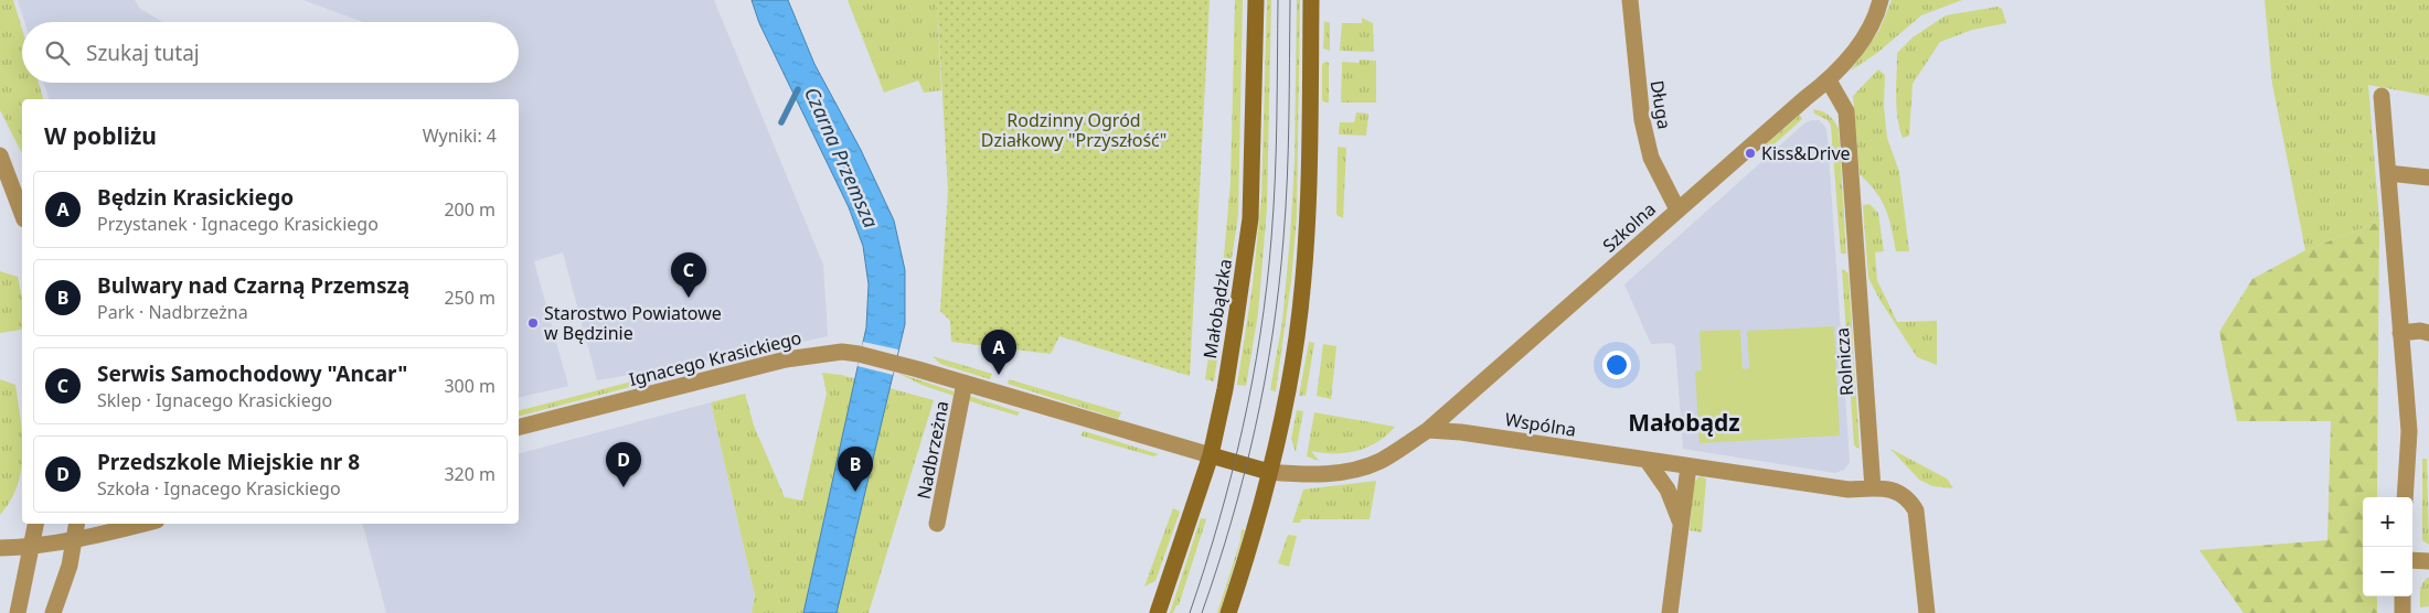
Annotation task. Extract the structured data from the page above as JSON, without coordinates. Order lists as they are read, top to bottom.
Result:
{
  "streets": {
    "street": [
      "Długa",
      "Szkolna",
      "Małobądzka",
      "Ignacego Krasickiego",
      "Rolnicza",
      "Wspólna",
      "Nadbrzeżna"
    ]
  },
  "crossings": [
    ["Długa", "Szkolna"],
    ["Szkolna", "Rolnicza"],
    ["Szkolna", "Wspólna"],
    ["Małobądzka", "Ignacego Krasickiego"],
    ["Ignacego Krasickiego", "Nadbrzeżna"],
    ["Rolnicza", "Wspólna"]
  ],
  "districts": ["Małobądz"],
  "water": ["Czarna Przemsza"],
  "parks": ["Rodzinny Ogród Działkowy \"Przyszłość\""],
  "places": ["Kiss&Drive", "Starostwo Powiatowe w Będzinie"],
  "page": {
    "search": "Szukaj tutaj",
    "heading": ["W pobliżu", "Wyniki: 4"],
    "list": [
      {
        "mark": "A",
        "name": "Będzin Krasickiego",
        "note": "Przystanek · Ignacego Krasickiego",
        "value": "200 m"
      },
      {
        "mark": "B",
        "name": "Bulwary nad Czarną Przemszą",
        "note": "Park · Nadbrzeżna",
        "value": "250 m"
      },
      {
        "mark": "C",
        "name": "Serwis Samochodowy \"Ancar\"",
        "note": "Sklep · Ignacego Krasickiego",
        "value": "300 m"
      },
      {
        "mark": "D",
        "name": "Przedszkole Miejskie nr 8",
        "note": "Szkoła · Ignacego Krasickiego",
        "value": "320 m"
      }
    ],
    "pins": [
      "C",
      "A",
      "D",
      "B"
    ],
    "map_buttons": ["+", "−"]
  }
}
